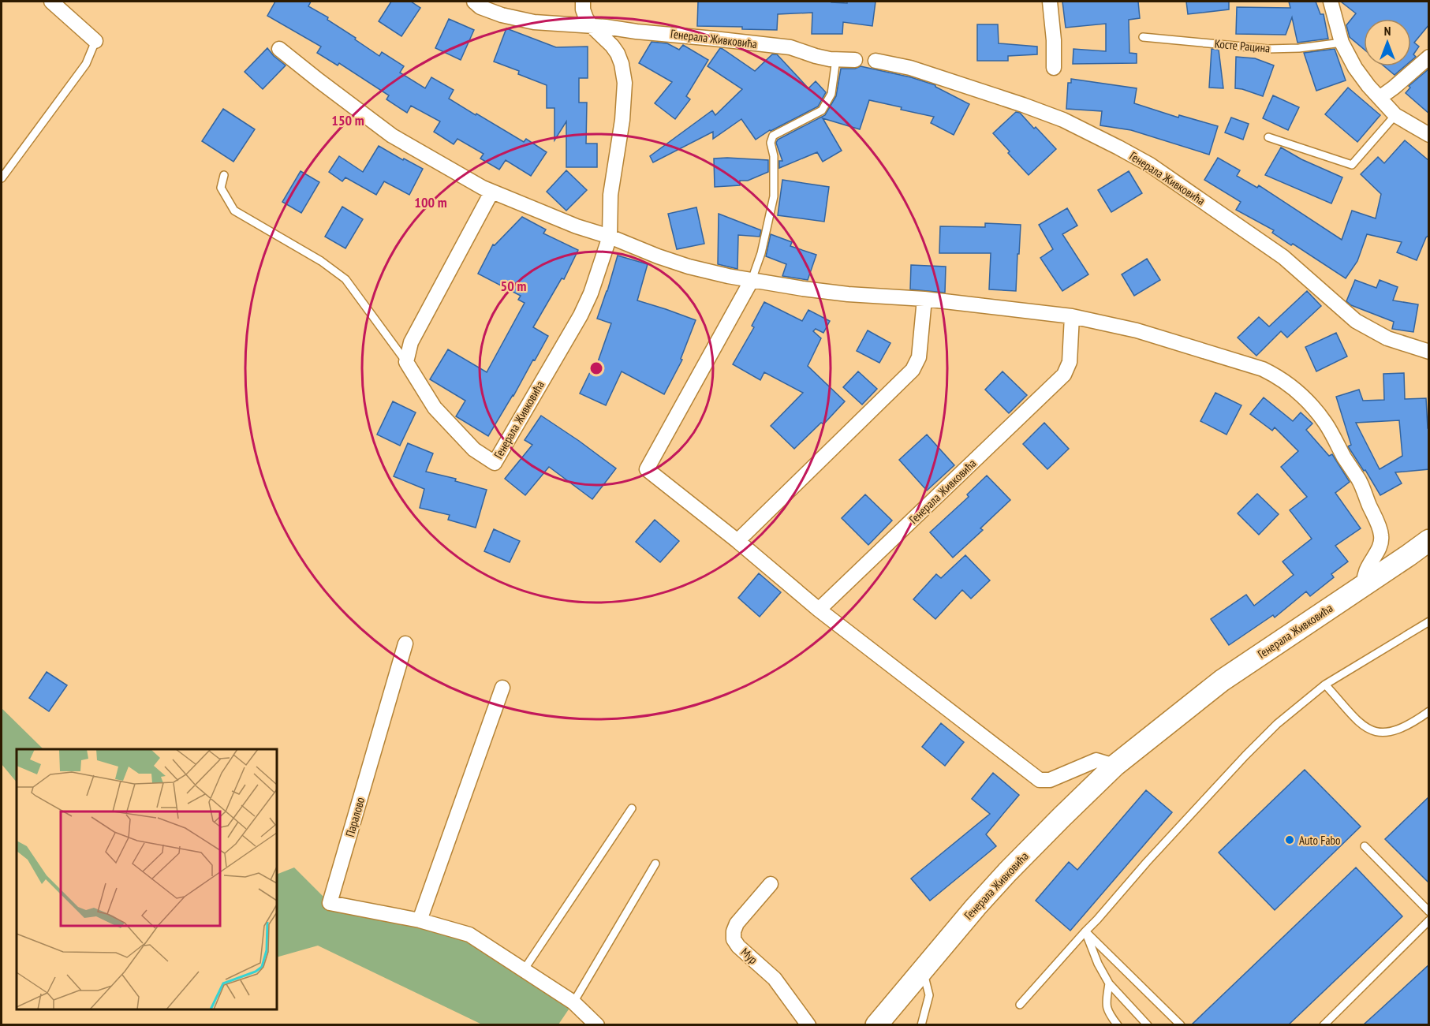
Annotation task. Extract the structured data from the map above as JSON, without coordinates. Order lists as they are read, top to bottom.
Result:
{
  "streets": {
    "main road": ["Генерала Живковића"],
    "street": ["Паралово", "Мур"],
    "lane": ["Косте Рацина"]
  },
  "places": ["Auto Fabo"],
  "north": "top",
  "rings": ["150 m", "100 m", "50 m"]
}
